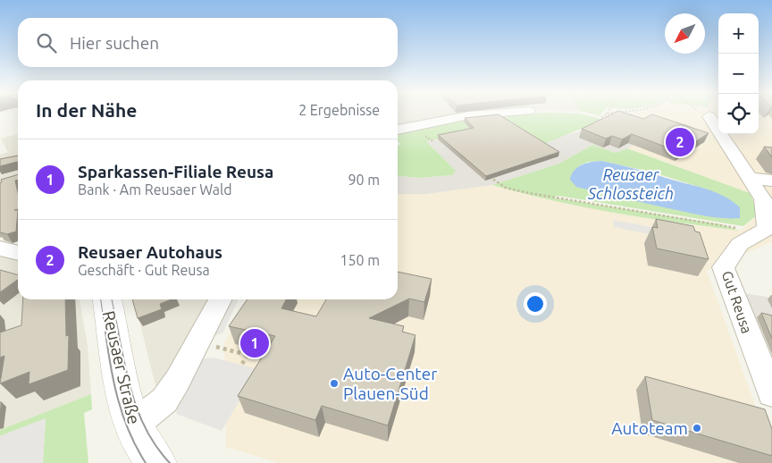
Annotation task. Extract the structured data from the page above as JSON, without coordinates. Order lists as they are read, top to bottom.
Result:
{
  "streets": {
    "street": ["Gut Reusa", "Reusaer Straße"]
  },
  "water": ["Reusaer Schlossteich"],
  "places": ["Auto-Center Plauen-Süd", "Autoteam"],
  "north": "bottom left",
  "page": {
    "map_buttons": ["+", "−"],
    "search": "Hier suchen",
    "heading": ["In der Nähe", "2 Ergebnisse"],
    "pins": ["2", "1"],
    "list": [
      {
        "mark": "1",
        "name": "Sparkassen-Filiale Reusa",
        "note": "Bank · Am Reusaer Wald",
        "value": "90 m"
      },
      {
        "mark": "2",
        "name": "Reusaer Autohaus",
        "note": "Geschäft · Gut Reusa",
        "value": "150 m"
      }
    ]
  }
}
